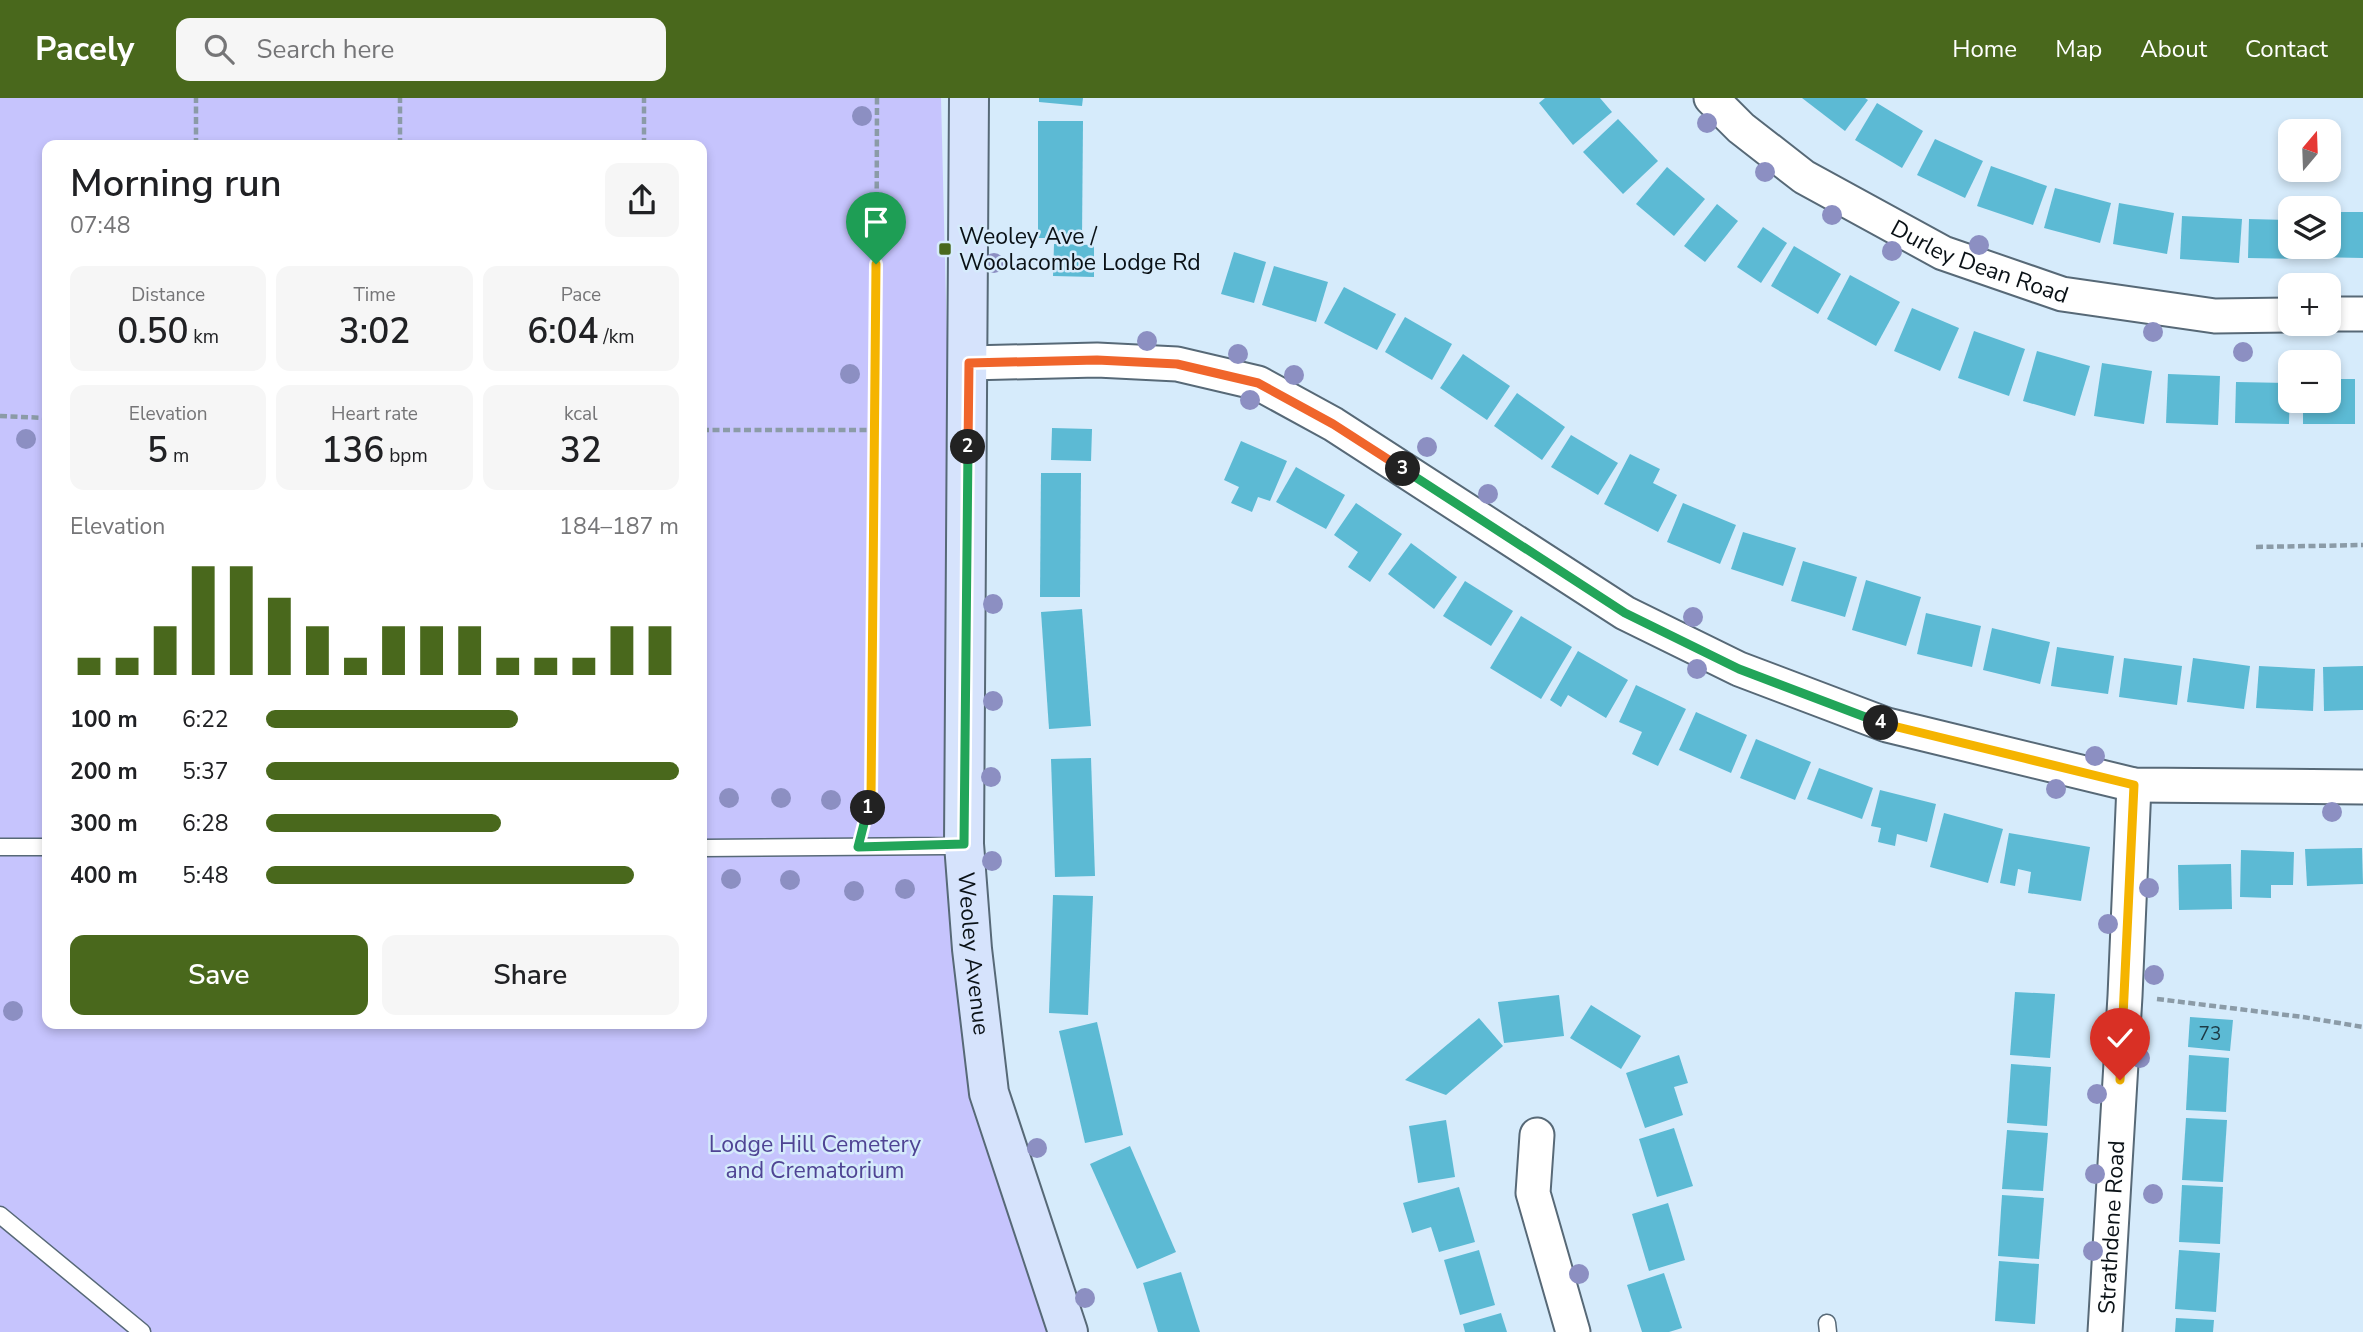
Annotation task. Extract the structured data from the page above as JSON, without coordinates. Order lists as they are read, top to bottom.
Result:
{
  "streets": {
    "street": ["Durley Dean Road", "Weoley Avenue", "Strathdene Road"]
  },
  "parks": ["Lodge Hill Cemetery and Crematorium"],
  "places": {
    "transit": ["Weoley Ave / Woolacombe Lodge Rd"]
  },
  "house_numbers": ["73"],
  "north": "top",
  "page": {
    "header": "Pacely",
    "search": "Search here",
    "nav": [
      "Home",
      "Map",
      "About",
      "Contact"
    ],
    "map_buttons": ["+", "−"],
    "heading": ["Morning run", "07:48"],
    "stats": [
      ["Distance", "0.50 km"],
      ["Time", "3:02"],
      ["Pace", "6:04 /km"],
      ["Elevation", "5 m"],
      ["Heart rate", "136 bpm"],
      ["kcal", "32"]
    ],
    "pins": [
      "2",
      "3",
      "4",
      "1"
    ],
    "chart": ["Elevation", "184–187 m"],
    "list": [
      {
        "name": "100 m",
        "note": "6:22"
      },
      {
        "name": "200 m",
        "note": "5:37"
      },
      {
        "name": "300 m",
        "note": "6:28"
      },
      {
        "name": "400 m",
        "note": "5:48"
      }
    ],
    "buttons": ["Save", "Share"]
  }
}
